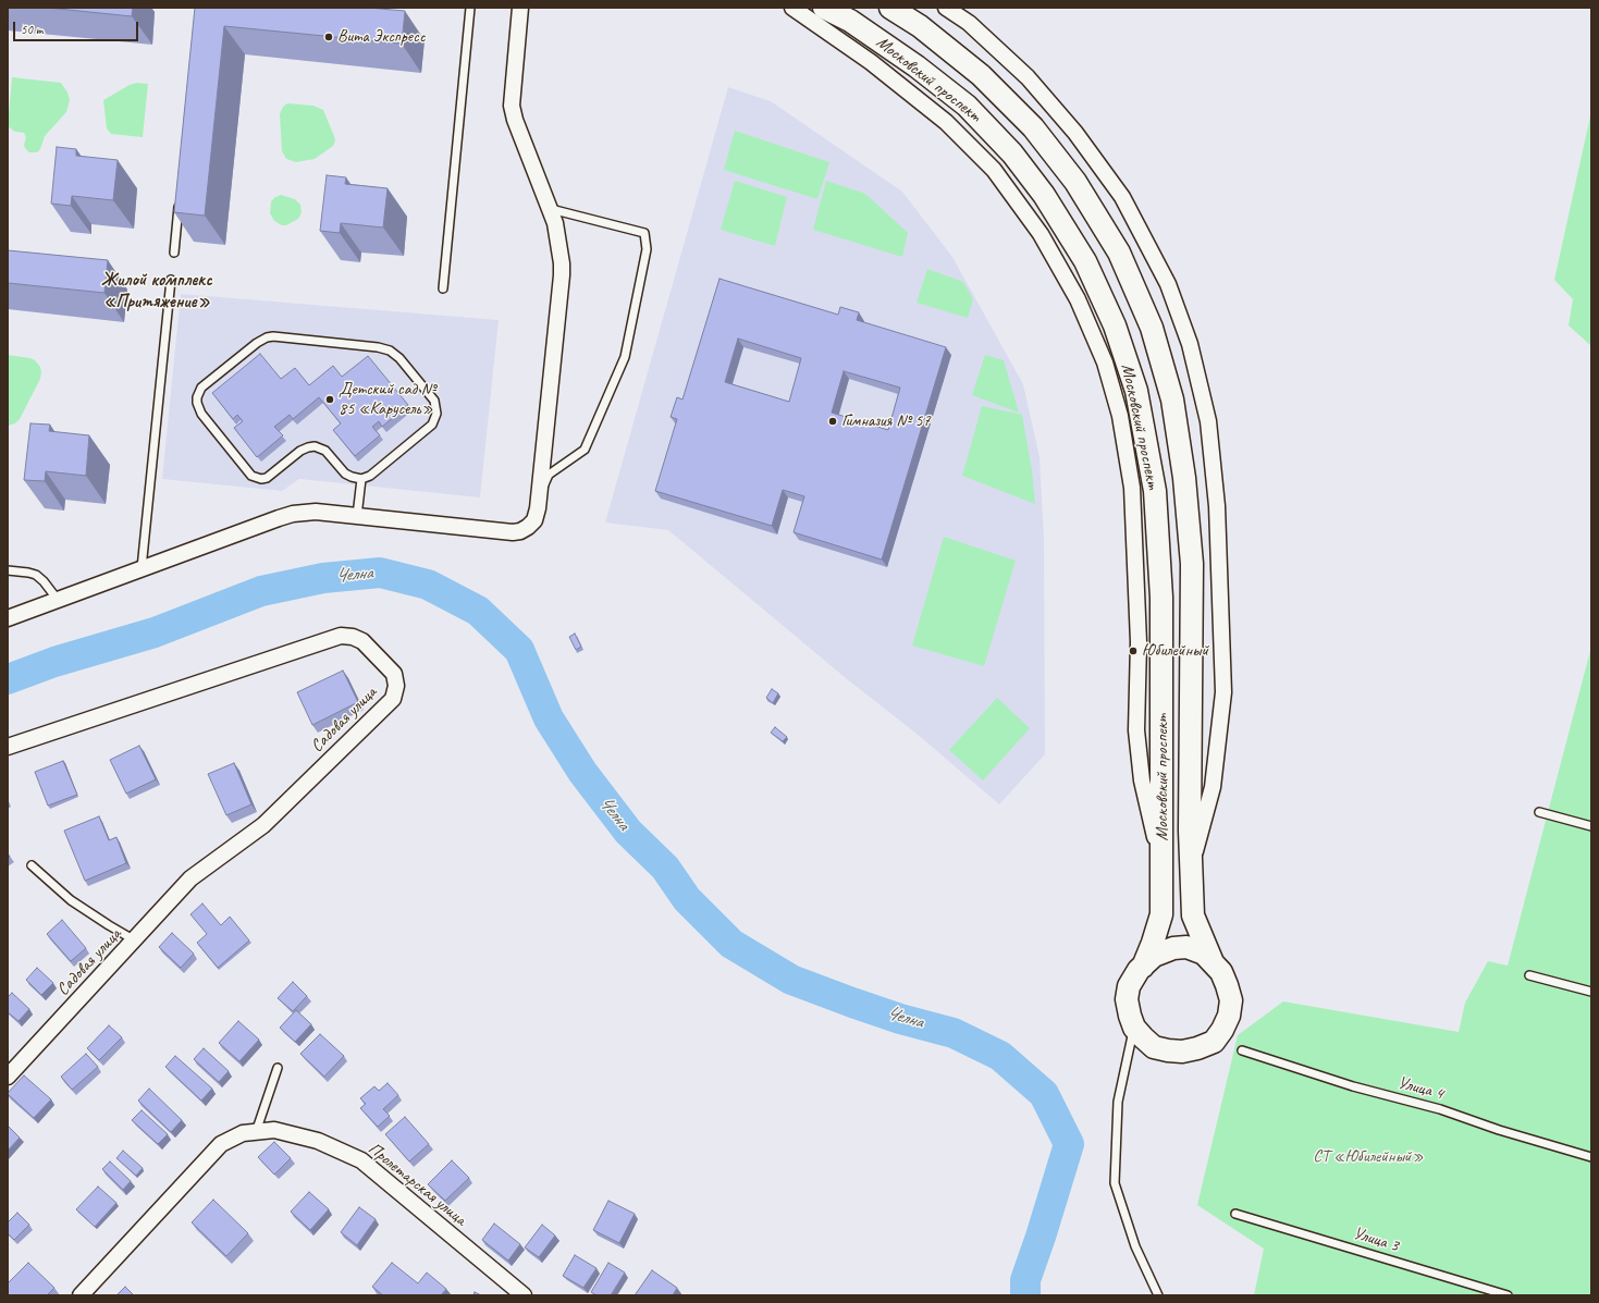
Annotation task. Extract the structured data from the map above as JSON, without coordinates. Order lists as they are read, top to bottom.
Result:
{
  "streets": {
    "main road": ["Московский проспект"],
    "street": ["Садовая улица", "Пролетарская улица"],
    "lane": ["Улица 4", "Улица 3"]
  },
  "districts": ["Жилой комплекс «Притяжение»"],
  "water": ["Челна"],
  "parks": ["СТ «Юбилейный»"],
  "places": [
    "Вита Экспресс",
    "Детский сад № 85 «Карусель»",
    "Гимназия № 57",
    "Юбилейный"
  ],
  "scale_bar": "50 m"
}
